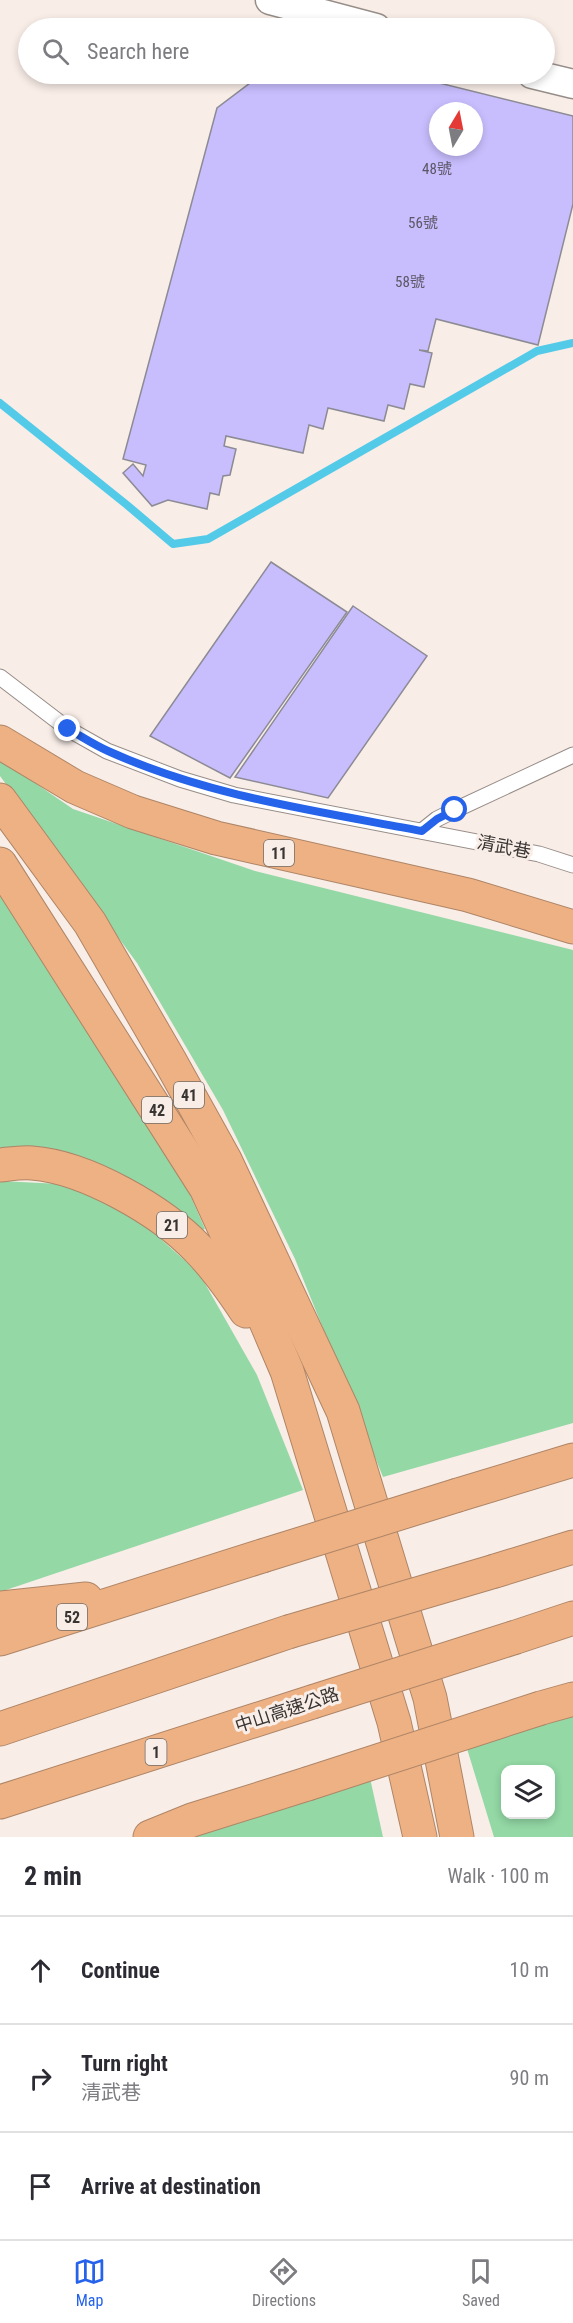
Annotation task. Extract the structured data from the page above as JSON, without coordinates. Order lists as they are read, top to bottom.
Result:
{
  "streets": {
    "highway": [
      "11",
      "41",
      "42",
      "21",
      "52",
      "中山高速公路",
      "1"
    ],
    "lane": ["清武巷"]
  },
  "crossings": [
    ["42", "21"]
  ],
  "house_numbers": ["48號", "56號", "58號"],
  "north": "top",
  "page": {
    "search": "Search here",
    "heading": ["2 min", "Walk · 100 m"],
    "list": [
      ["Continue", "10 m"],
      ["Turn right", "清武巷", "90 m"],
      "Arrive at destination"
    ],
    "nav": ["Map", "Directions", "Saved"]
  }
}
